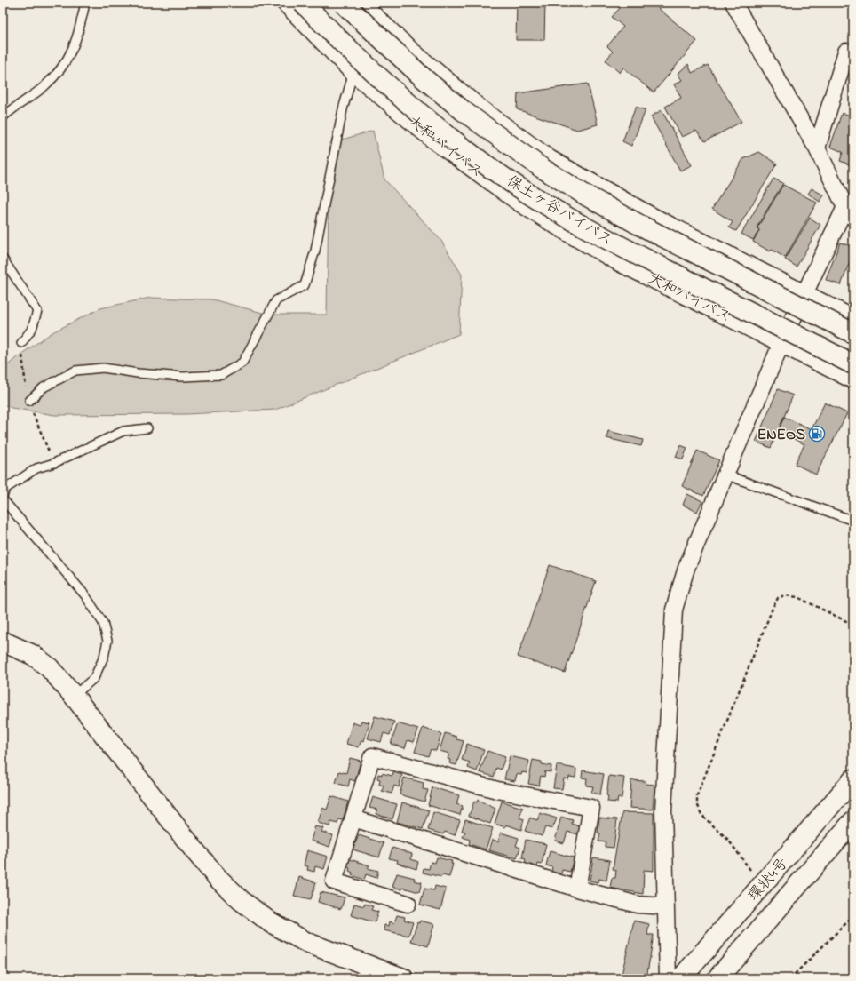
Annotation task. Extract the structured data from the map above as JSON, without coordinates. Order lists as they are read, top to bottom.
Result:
{
  "streets": {
    "main road": ["大和バイパス", "保土ヶ谷バイパス", "環状4号"]
  },
  "places": {
    "fuel station": ["ENEOS"]
  }
}
